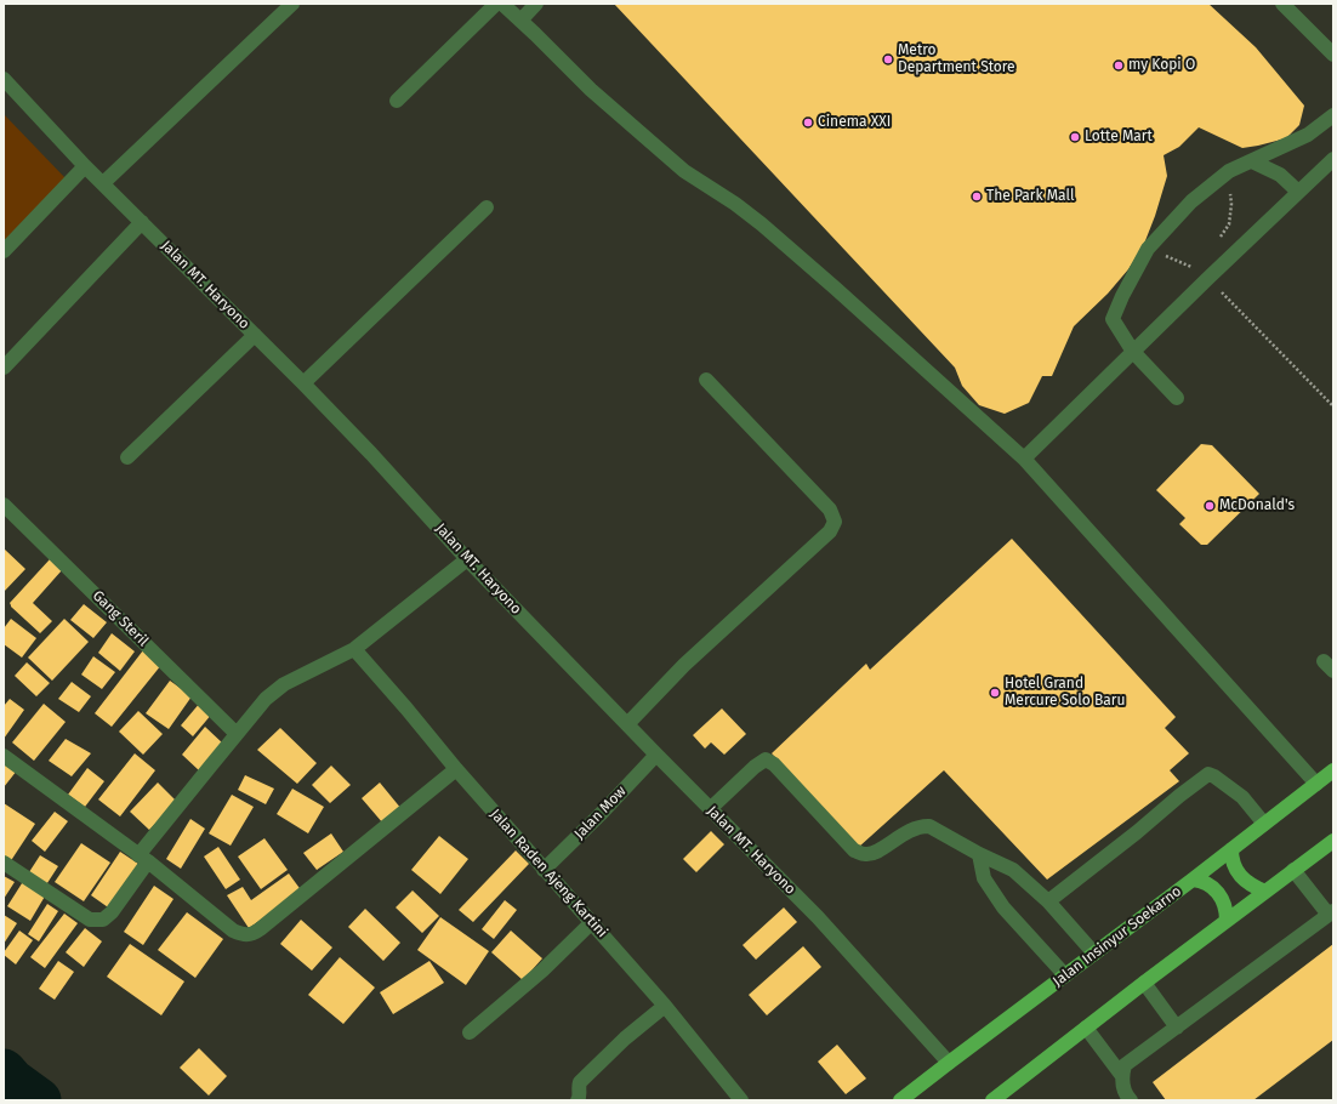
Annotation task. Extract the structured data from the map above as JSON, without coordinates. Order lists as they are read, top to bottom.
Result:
{
  "streets": {
    "main road": ["Jalan Insinyur Soekarno"],
    "street": [
      "Jalan MT. Haryono",
      "Gang Steril",
      "Jalan Mow",
      "Jalan Raden Ajeng Kartini"
    ]
  },
  "crossings": [
    ["Jalan MT. Haryono", "Jalan Mow"],
    ["Jalan MT. Haryono", "Jalan Insinyur Soekarno"],
    ["Jalan Mow", "Jalan Raden Ajeng Kartini"]
  ],
  "places": [
    "Metro Department Store",
    "my Kopi O",
    "Cinema XXI",
    "Lotte Mart",
    "The Park Mall",
    "McDonald's",
    "Hotel Grand Mercure Solo Baru"
  ]
}
